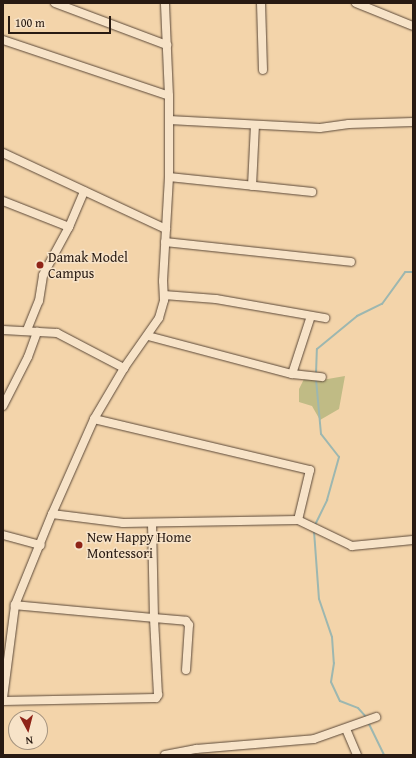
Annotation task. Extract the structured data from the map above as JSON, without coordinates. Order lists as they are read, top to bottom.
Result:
{
  "places": ["Damak Model Campus", "New Happy Home Montessori"],
  "scale_bar": "100 m",
  "north": "bottom"
}
